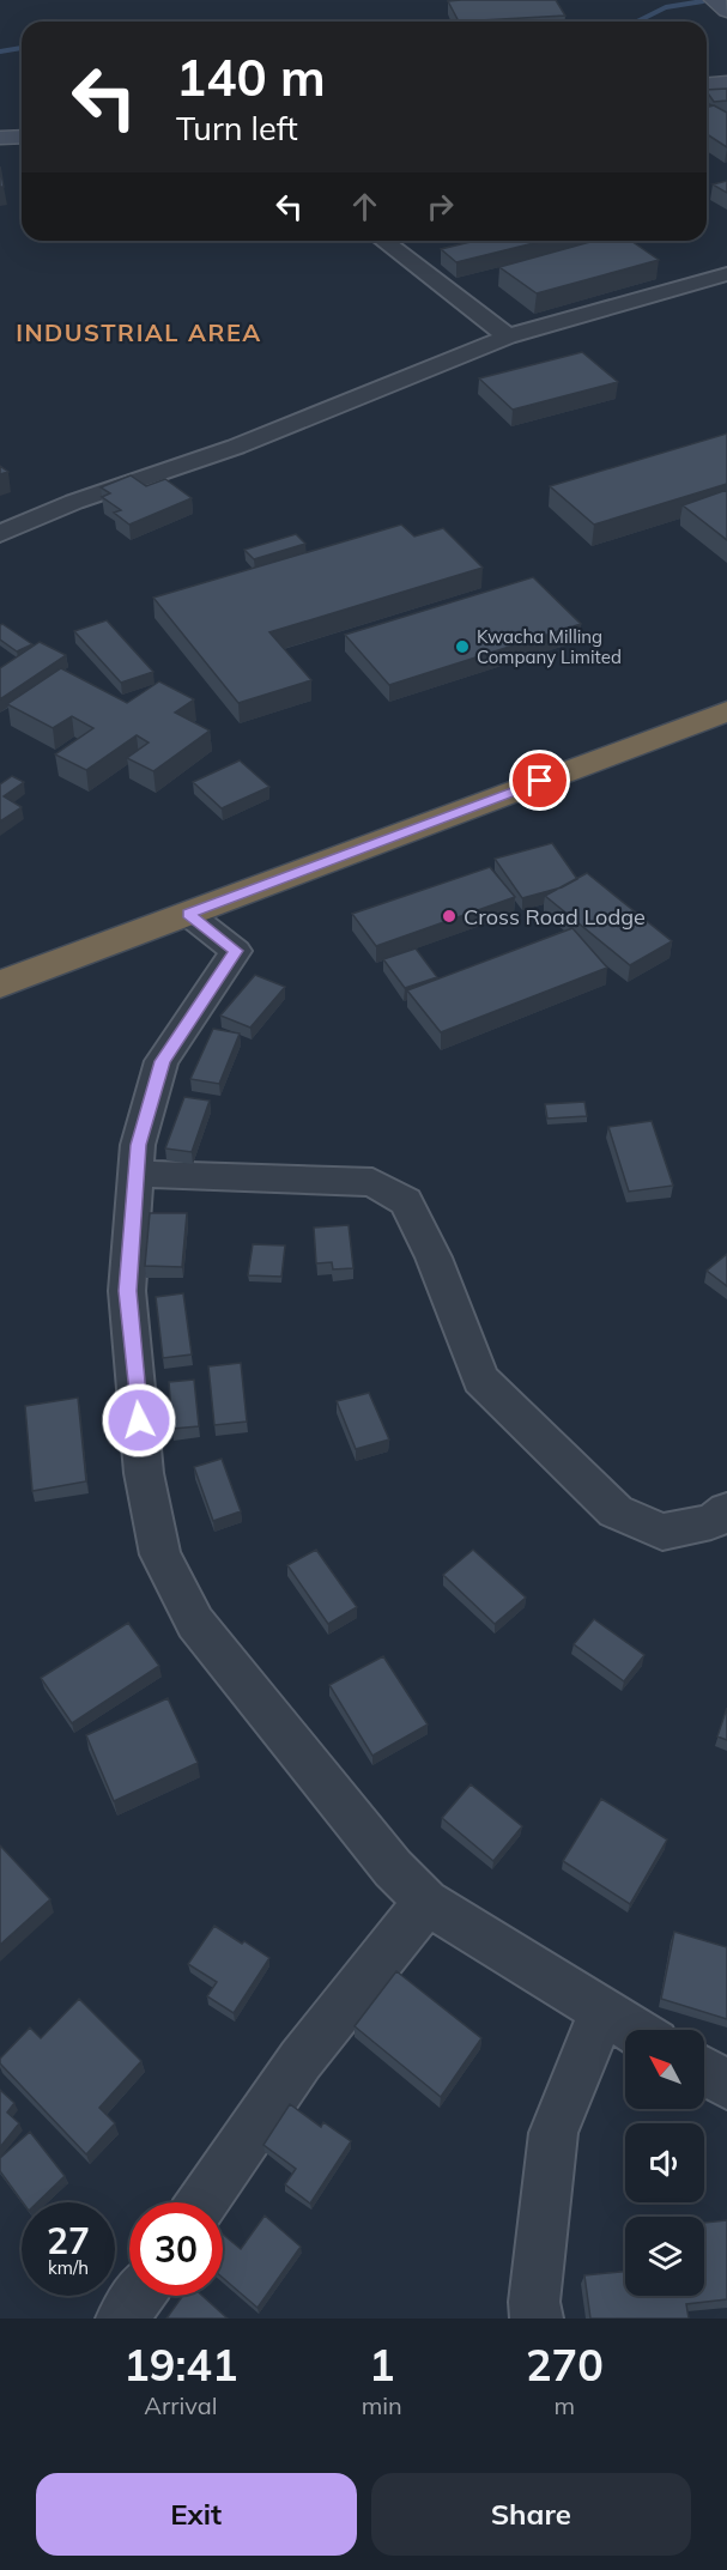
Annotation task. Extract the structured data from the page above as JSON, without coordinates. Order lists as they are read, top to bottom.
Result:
{
  "districts": ["INDUSTRIAL AREA"],
  "places": ["Kwacha Milling Company Limited", "Cross Road Lodge"],
  "north": "top left",
  "page": {
    "turn": ["140 m", "Turn left"],
    "speed": "27 km/h",
    "limit": "30",
    "eta": [
      "19:41",
      "Arrival",
      "1",
      "min",
      "270",
      "m"
    ],
    "buttons": ["Exit", "Share"]
  }
}
